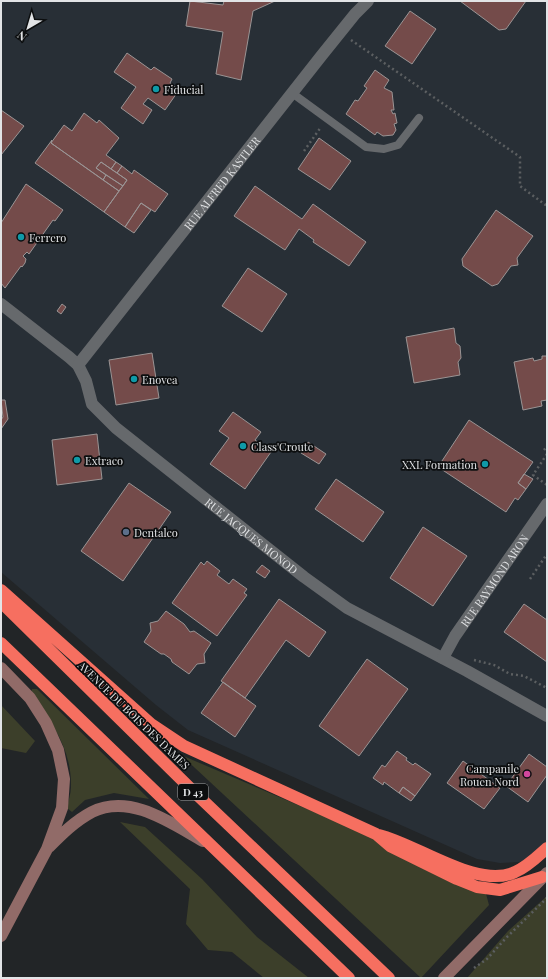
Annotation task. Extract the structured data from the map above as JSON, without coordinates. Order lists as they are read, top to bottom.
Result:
{
  "streets": {
    "highway": ["AVENUE DU BOIS DES DAMES", "D 43"],
    "street": ["RUE ALFRED KASTLER", "RUE JACQUES MONOD", "RUE RAYMOND ARON"]
  },
  "crossings": [
    ["RUE ALFRED KASTLER", "RUE JACQUES MONOD"],
    ["RUE JACQUES MONOD", "RUE RAYMOND ARON"]
  ],
  "places": [
    "Fiducial",
    "Ferrero",
    "Enovea",
    "Class'Croute",
    "Extraco",
    "XXL Formation",
    "Dentalco",
    "Campanile Rouen Nord"
  ],
  "north": "bottom left"
}
